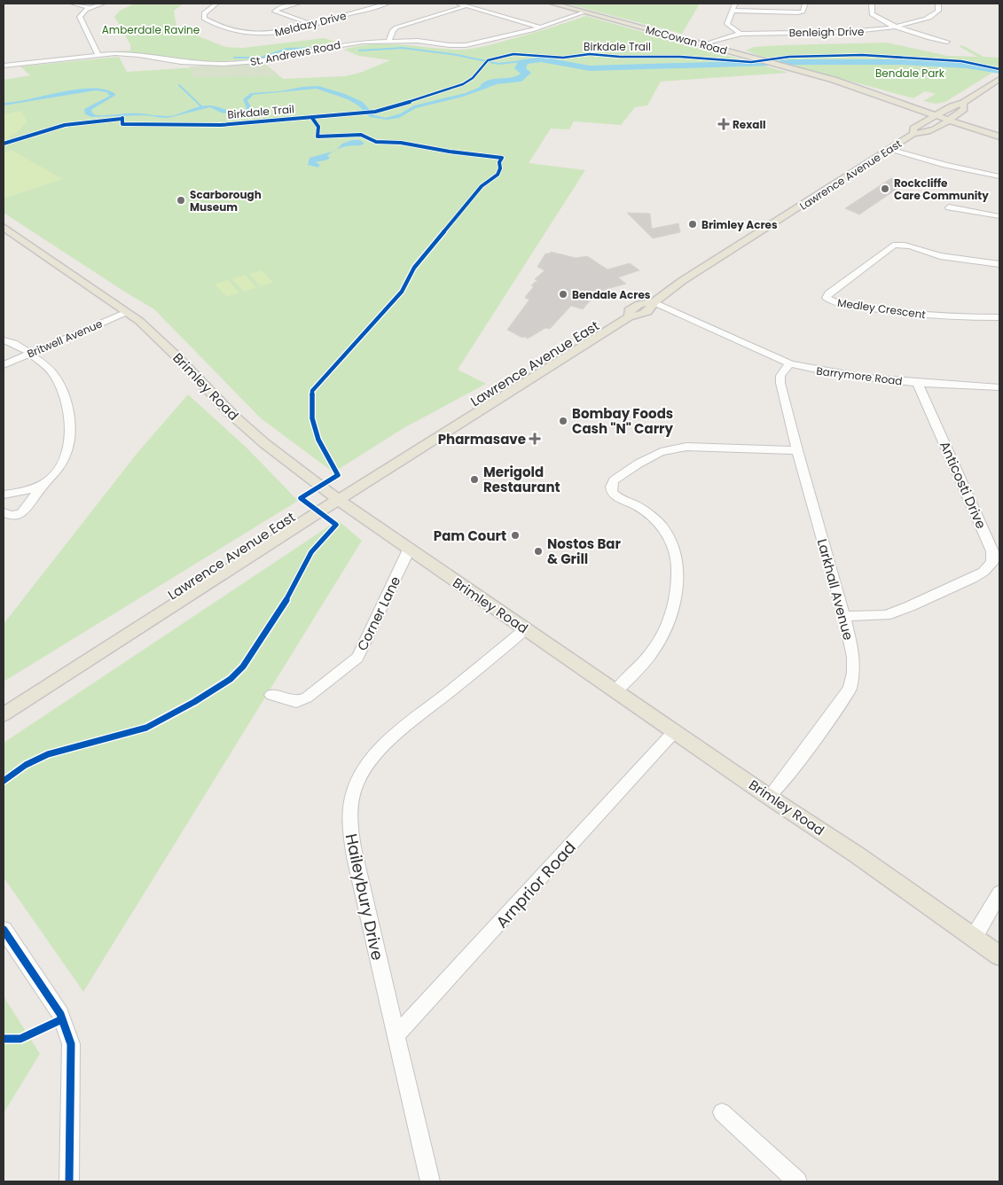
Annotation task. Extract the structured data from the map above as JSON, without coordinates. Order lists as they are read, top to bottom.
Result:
{
  "streets": {
    "main road": ["McCowan Road", "Lawrence Avenue East", "Brimley Road"],
    "street": [
      "Meldazy Drive",
      "Benleigh Drive",
      "St. Andrews Road",
      "Medley Crescent",
      "Britwell Avenue",
      "Barrymore Road",
      "Anticosti Drive",
      "Larkhall Avenue",
      "Corner Lane",
      "Arnprior Road",
      "Haileybury Drive"
    ],
    "cycle path": ["Birkdale Trail"]
  },
  "crossings": [
    ["Benleigh Drive", "McCowan Road"],
    ["McCowan Road", "St. Andrews Road"],
    ["McCowan Road", "Lawrence Avenue East"],
    ["Lawrence Avenue East", "Barrymore Road"],
    ["Lawrence Avenue East", "Brimley Road"],
    ["Britwell Avenue", "Brimley Road"],
    ["Barrymore Road", "Anticosti Drive"],
    ["Barrymore Road", "Larkhall Avenue"],
    ["Brimley Road", "Larkhall Avenue"],
    ["Brimley Road", "Corner Lane"],
    ["Brimley Road", "Arnprior Road"],
    ["Brimley Road", "Haileybury Drive"],
    ["Anticosti Drive", "Larkhall Avenue"],
    ["Arnprior Road", "Haileybury Drive"]
  ],
  "parks": ["Amberdale Ravine", "Bendale Park"],
  "places": {
    "health": ["Rexall", "Pharmasave"],
    "other": [
      "Rockcliffe Care Community",
      "Scarborough Museum",
      "Brimley Acres",
      "Bendale Acres",
      "Bombay Foods Cash \"N\" Carry",
      "Merigold Restaurant",
      "Pam Court",
      "Nostos Bar & Grill"
    ]
  }
}
